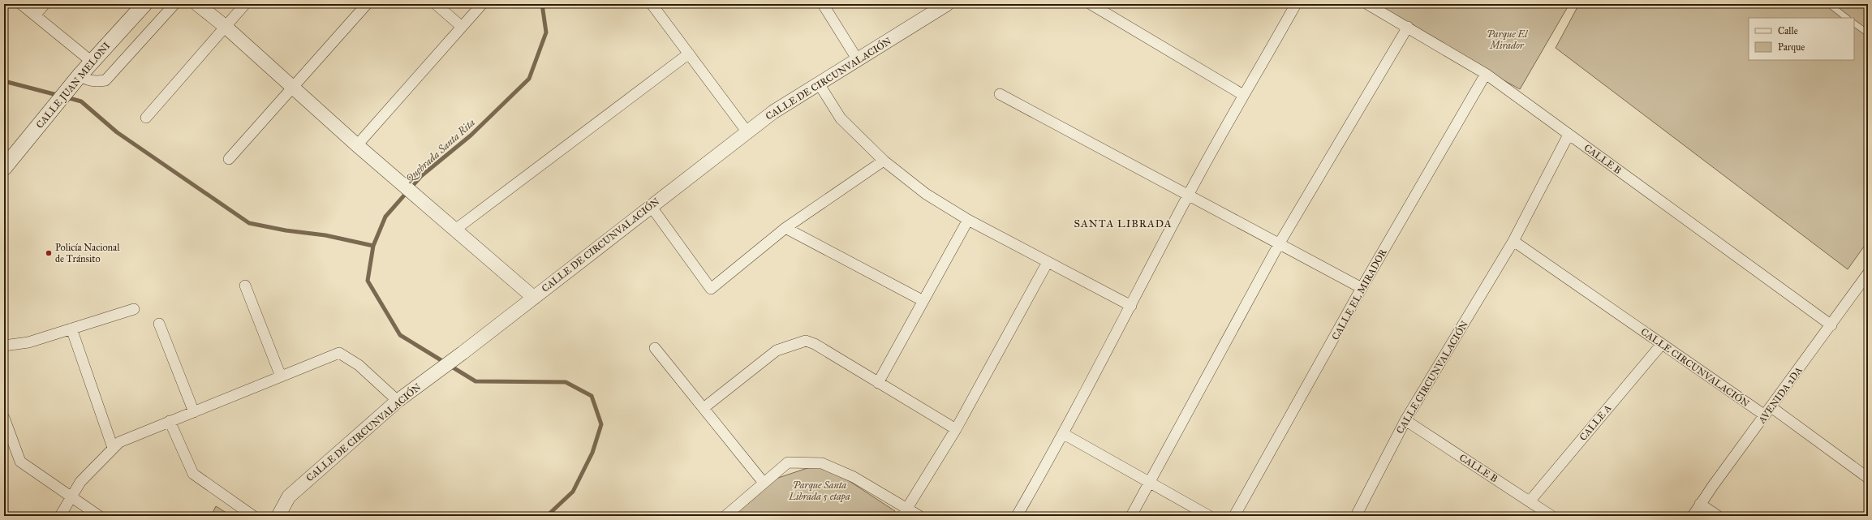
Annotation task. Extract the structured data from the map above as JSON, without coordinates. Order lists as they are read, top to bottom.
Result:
{
  "streets": {
    "main road": ["CALLE JUAN MELONI"],
    "street": [
      "CALLE DE CIRCUNVALACIÓN",
      "CALLE B",
      "CALLE EL MIRADOR",
      "CALLE CIRCUNVALACIÓN",
      "AVENIDA 2DA",
      "CALLE A"
    ]
  },
  "crossings": [
    ["CALLE B", "CALLE EL MIRADOR"],
    ["CALLE B", "CALLE CIRCUNVALACIÓN"],
    ["CALLE B", "AVENIDA 2DA"],
    ["CALLE B", "CALLE A"],
    ["CALLE CIRCUNVALACIÓN", "AVENIDA 2DA"],
    ["CALLE CIRCUNVALACIÓN", "CALLE A"]
  ],
  "districts": ["SANTA LIBRADA"],
  "water": ["Quebrada Santa Rita"],
  "parks": ["Parque El Mirador", "Parque Santa Librada 5 etapa"],
  "places": ["Policía Nacional de Tránsito"],
  "legend": ["Calle", "Parque"]
}
